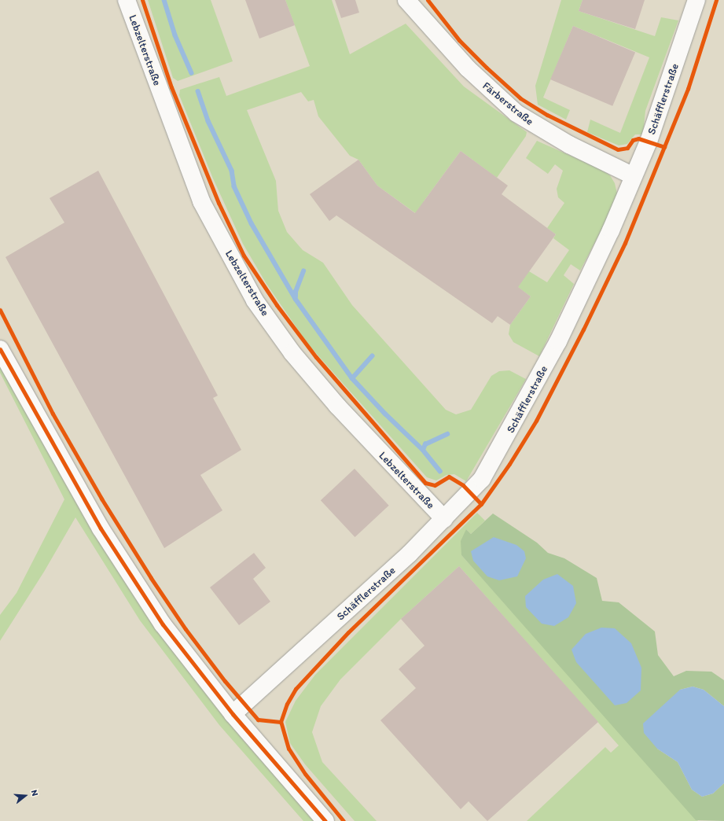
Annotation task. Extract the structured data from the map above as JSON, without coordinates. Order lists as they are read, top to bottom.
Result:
{
  "streets": {
    "street": ["Lebzelterstraße", "Schäfflerstraße", "Färberstraße"]
  },
  "crossings": [
    ["Lebzelterstraße", "Schäfflerstraße"],
    ["Schäfflerstraße", "Färberstraße"]
  ],
  "north": "right"
}
